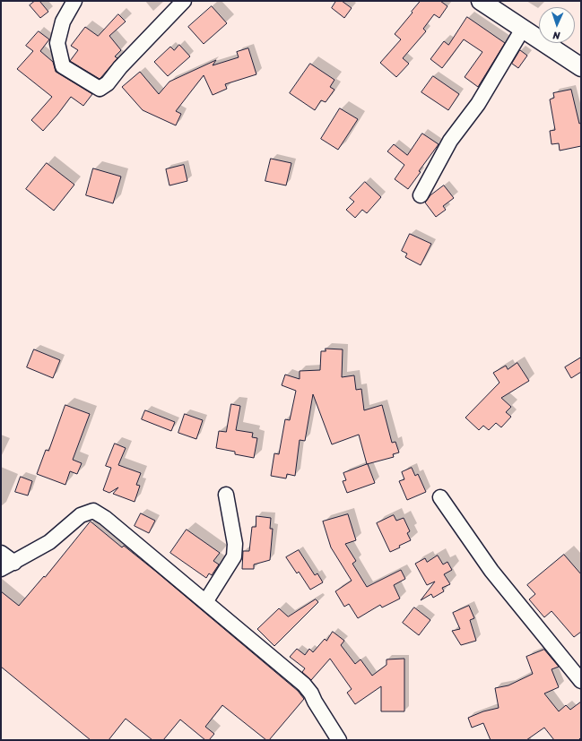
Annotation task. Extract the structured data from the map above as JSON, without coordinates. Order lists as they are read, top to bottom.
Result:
{
  "north": "bottom"
}
